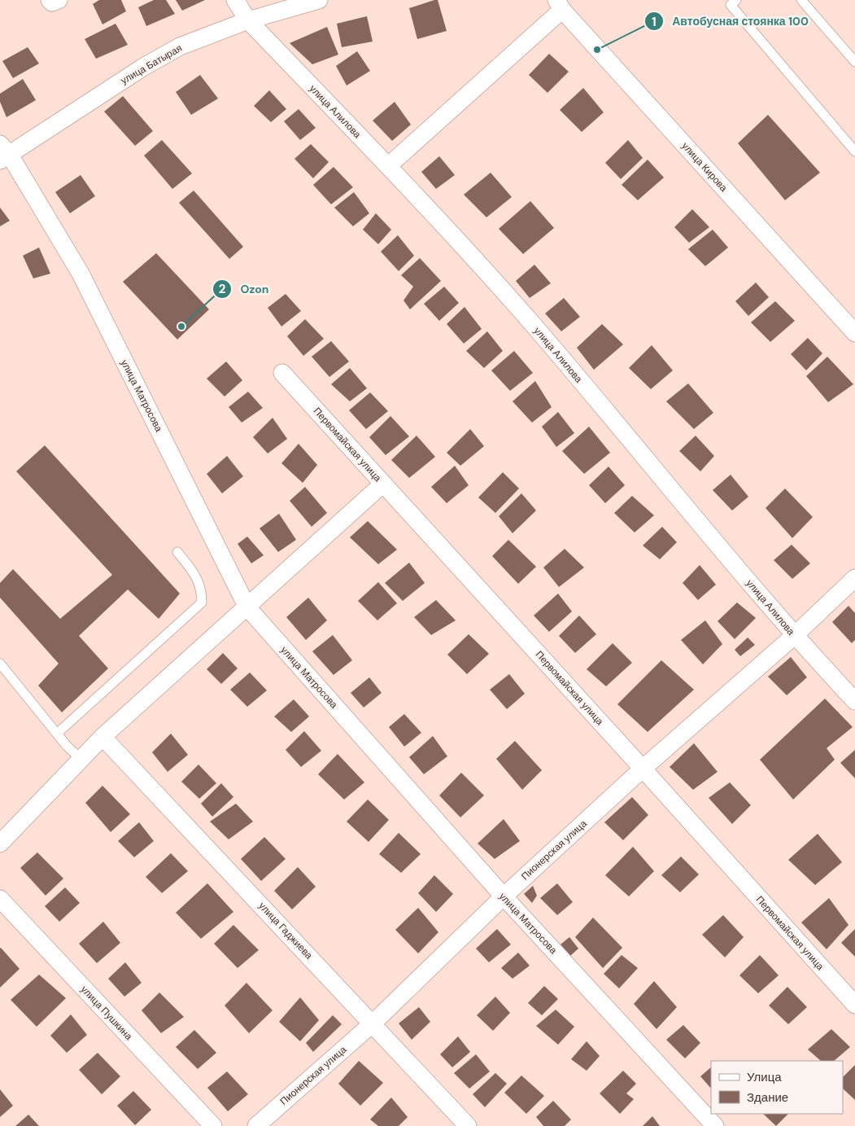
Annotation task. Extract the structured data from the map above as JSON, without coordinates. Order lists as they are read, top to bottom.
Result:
{
  "streets": {
    "street": [
      "улица Батырая",
      "улица Алилова",
      "улица Кирова",
      "улица Матросова",
      "Первомайская улица",
      "Пионерская улица",
      "улица Гаджиева",
      "улица Пушкина"
    ]
  },
  "crossings": [
    ["улица Батырая", "улица Алилова"],
    ["улица Батырая", "улица Матросова"],
    ["улица Алилова", "Пионерская улица"],
    ["улица Матросова", "Пионерская улица"],
    ["Первомайская улица", "Пионерская улица"],
    ["Пионерская улица", "улица Гаджиева"]
  ],
  "places": ["Автобусная стоянка 100", "Ozon"],
  "legend": ["Улица", "Здание"]
}
